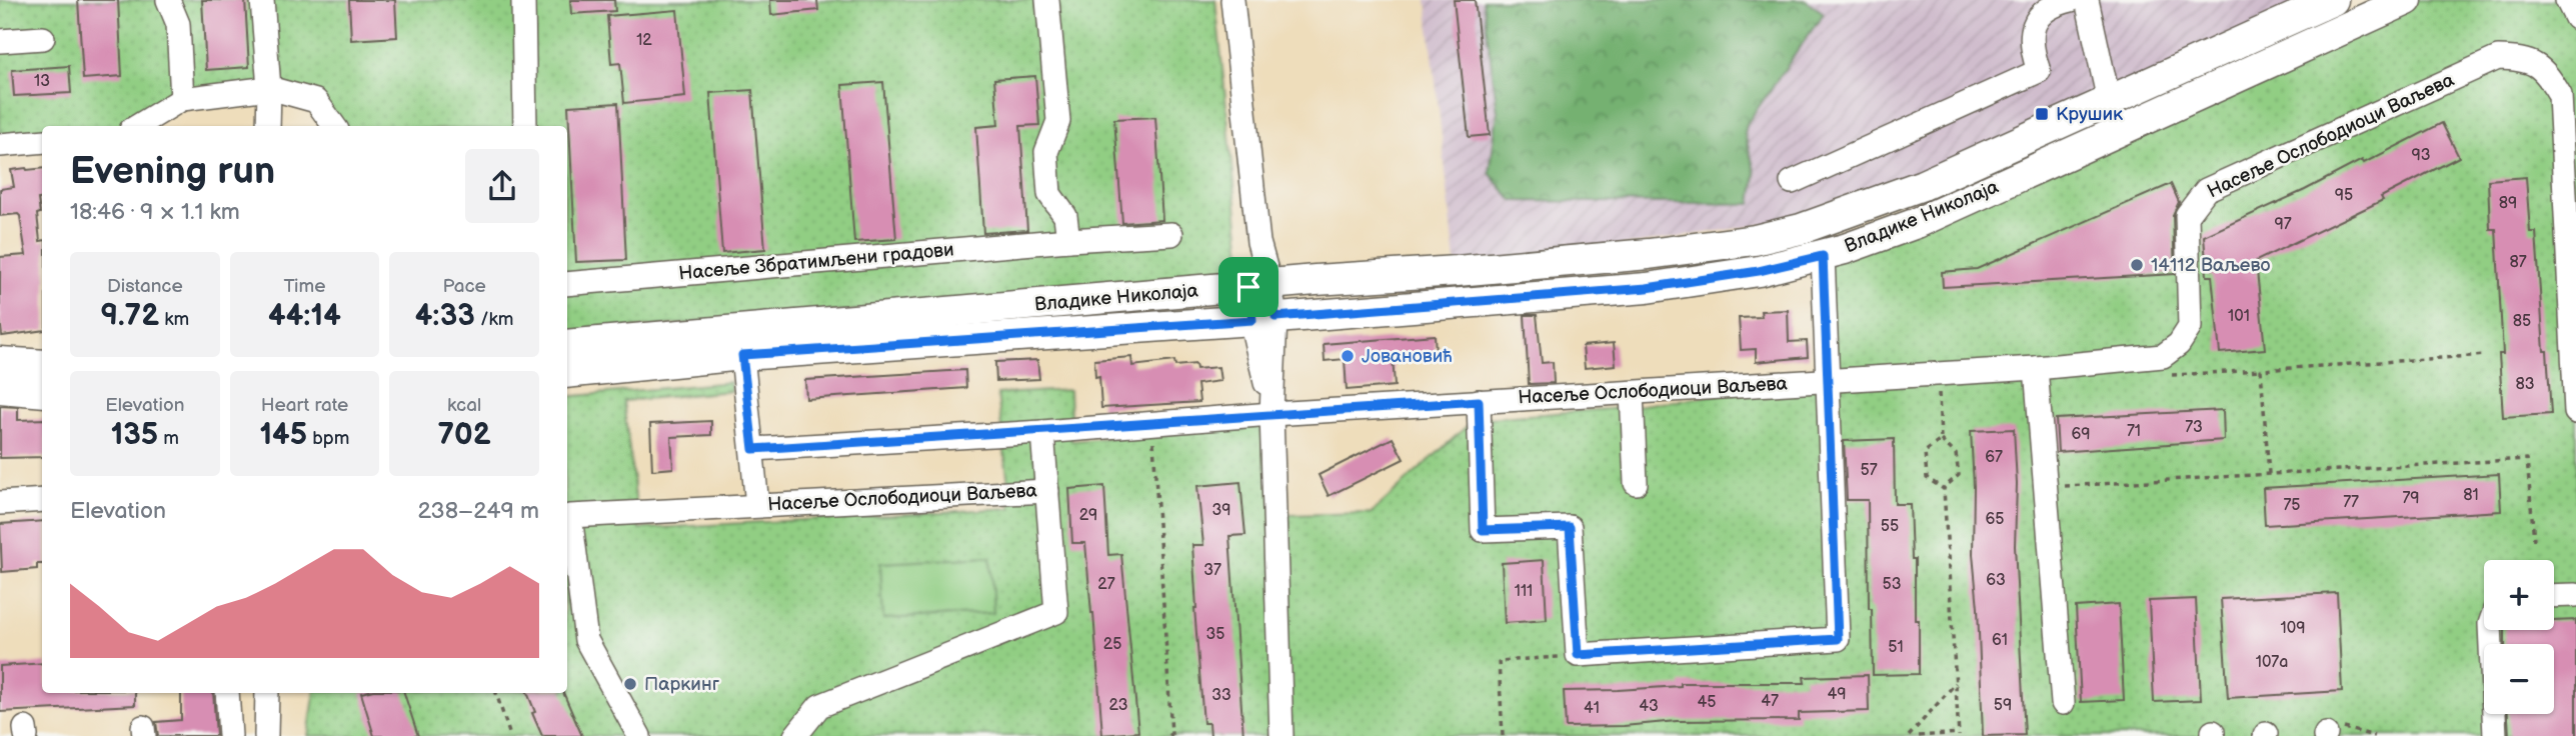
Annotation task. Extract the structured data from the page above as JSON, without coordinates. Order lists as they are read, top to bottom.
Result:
{
  "streets": {
    "main road": ["Владике Николаја"],
    "street": ["Насеље Ослободиоци Ваљева", "Насеље Збратимљени градови"]
  },
  "crossings": [
    ["Насеље Ослободиоци Ваљева", "Владике Николаја"]
  ],
  "places": {
    "transit": ["Крушик"],
    "other": ["14112 Ваљево", "Јовановић", "Паркинг"]
  },
  "house_numbers": [
    "12",
    "13",
    "93",
    "95",
    "89",
    "97",
    "87",
    "101",
    "85",
    "83",
    "73",
    "71",
    "69",
    "67",
    "57",
    "81",
    "79",
    "77",
    "75",
    "39",
    "29",
    "65",
    "55",
    "37",
    "63",
    "27",
    "53",
    "111",
    "109",
    "35",
    "61",
    "25",
    "51",
    "107a",
    "49",
    "33",
    "47",
    "45",
    "23",
    "59",
    "43",
    "41"
  ],
  "page": {
    "heading": ["Evening run", "18:46 · 9 × 1.1 km"],
    "stats": [
      ["Distance", "9.72 km"],
      ["Time", "44:14"],
      ["Pace", "4:33 /km"],
      ["Elevation", "135 m"],
      ["Heart rate", "145 bpm"],
      ["kcal", "702"]
    ],
    "chart": ["Elevation", "238–249 m"],
    "map_buttons": ["+", "−"]
  }
}
